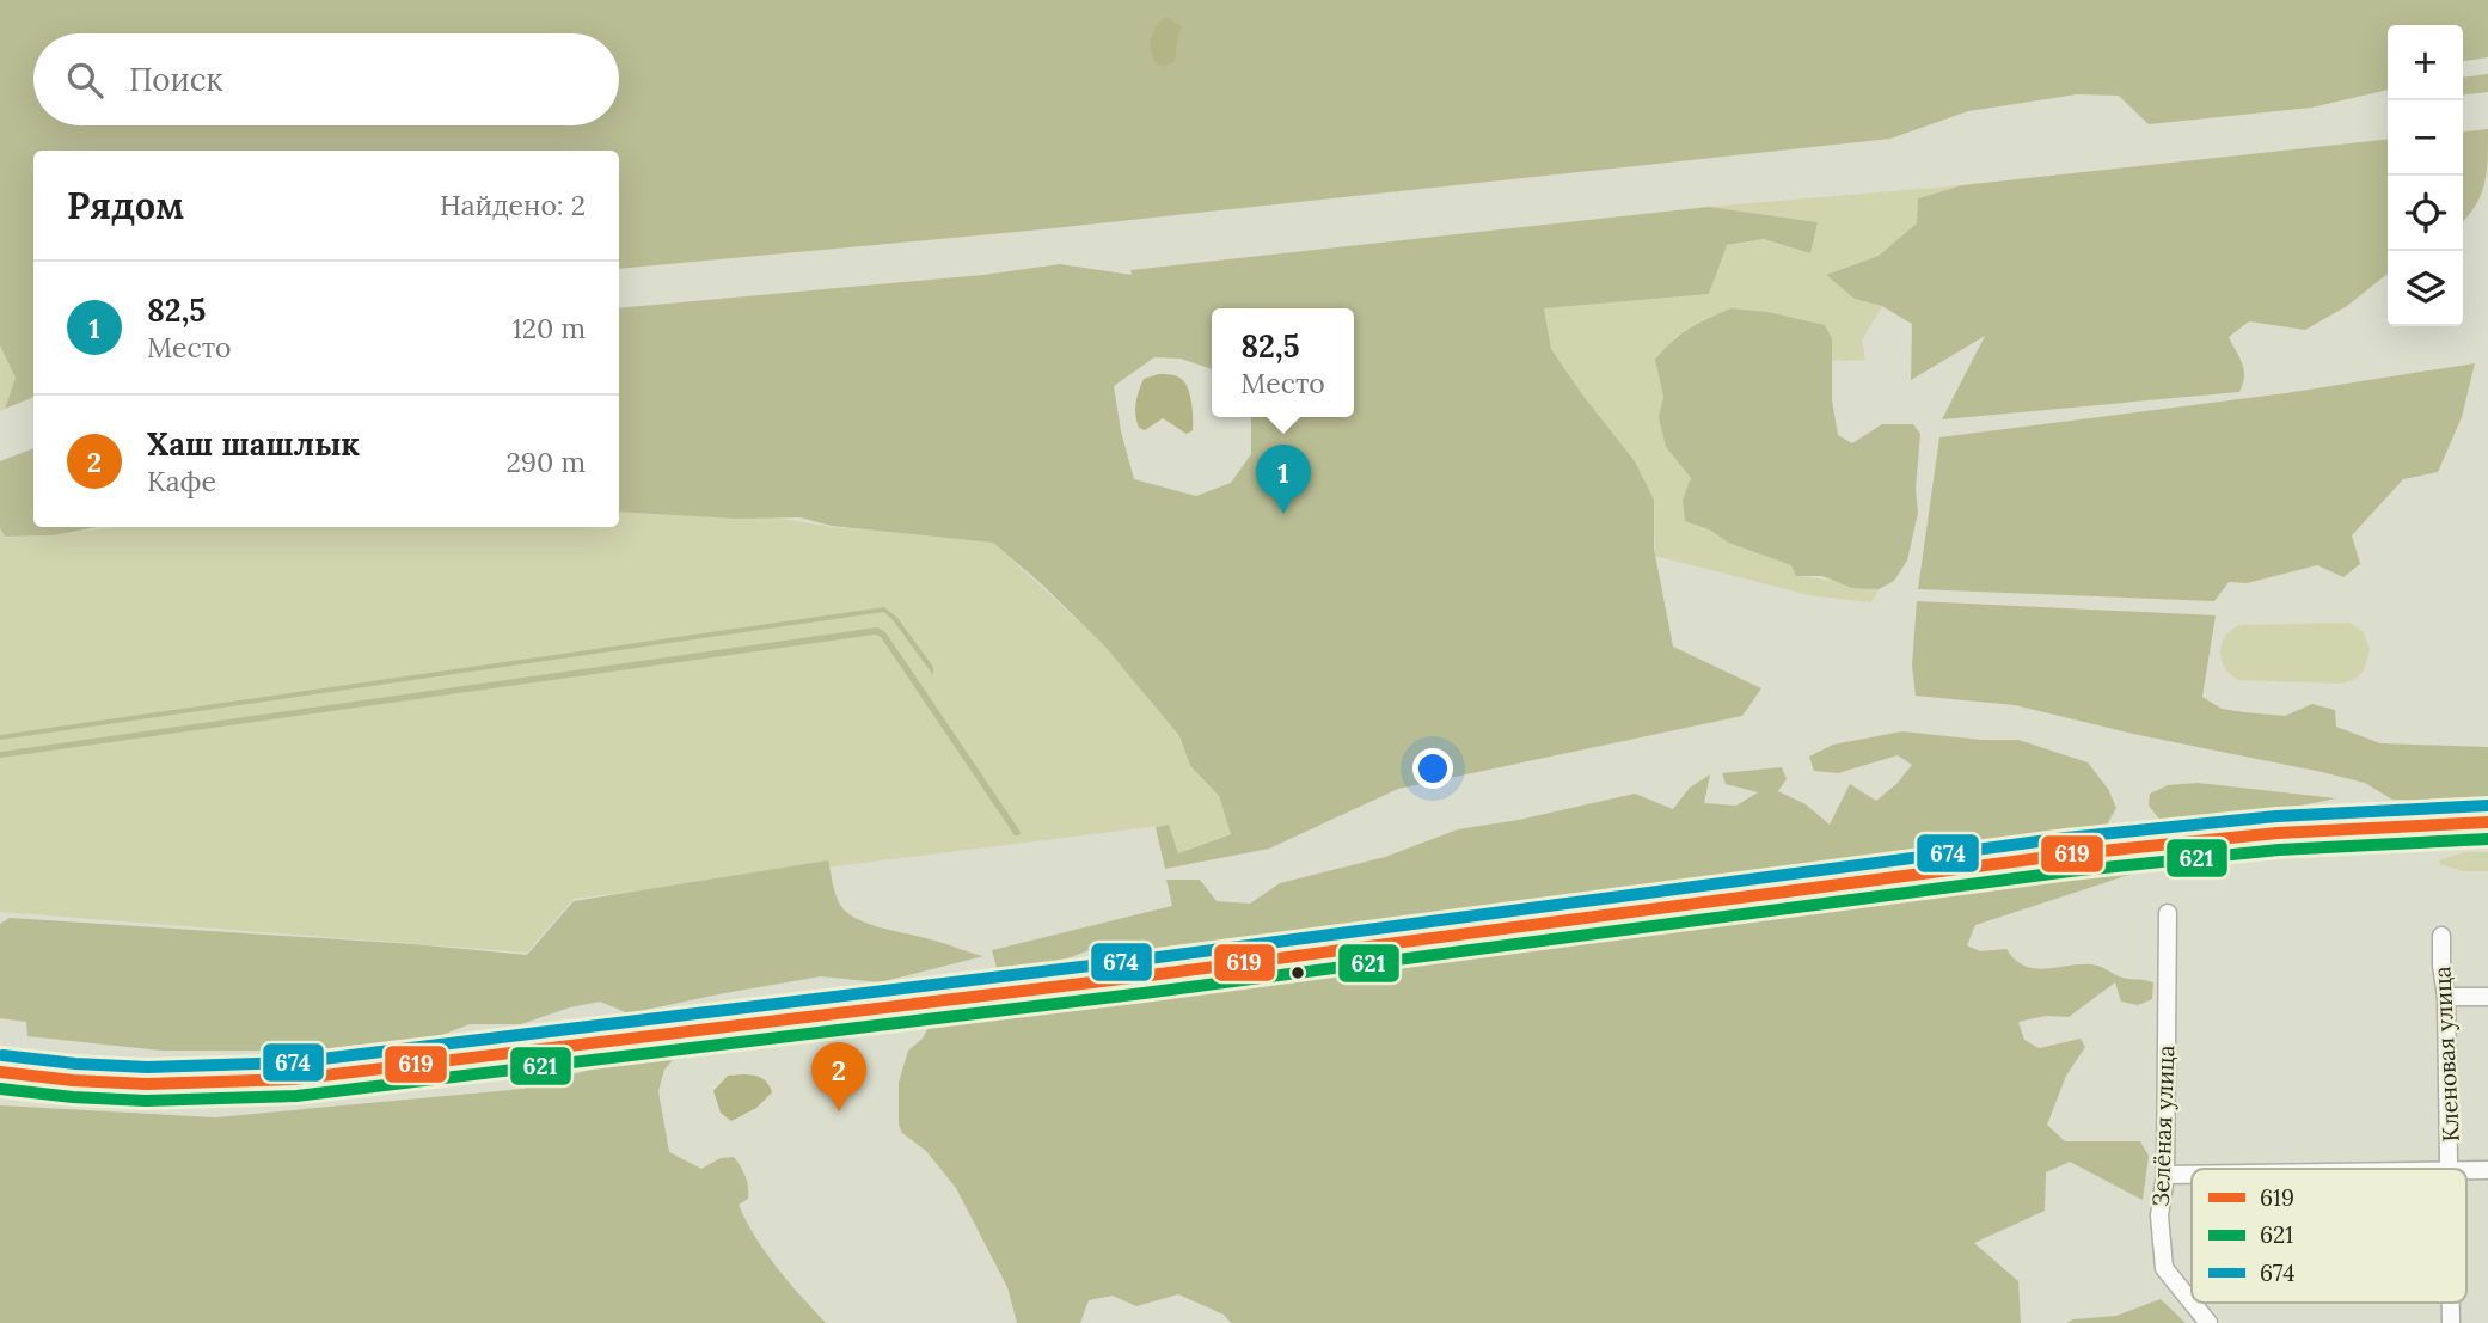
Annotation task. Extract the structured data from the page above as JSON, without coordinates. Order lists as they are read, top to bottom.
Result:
{
  "streets": {
    "street": ["Кленовая улица", "Зелёная улица"]
  },
  "lines": ["transit line 674", "transit line 619", "transit line 621"],
  "legend": ["619", "621", "674"],
  "page": {
    "map_buttons": ["+", "−"],
    "search": "Поиск",
    "heading": ["Рядом", "Найдено: 2"],
    "list": [
      {
        "mark": "1",
        "name": "82,5",
        "note": "Место",
        "value": "120 m"
      },
      {
        "mark": "2",
        "name": "Хаш шашлык",
        "note": "Кафе",
        "value": "290 m"
      }
    ],
    "popup": ["82,5", "Место"],
    "pins": ["1", "2"]
  }
}
